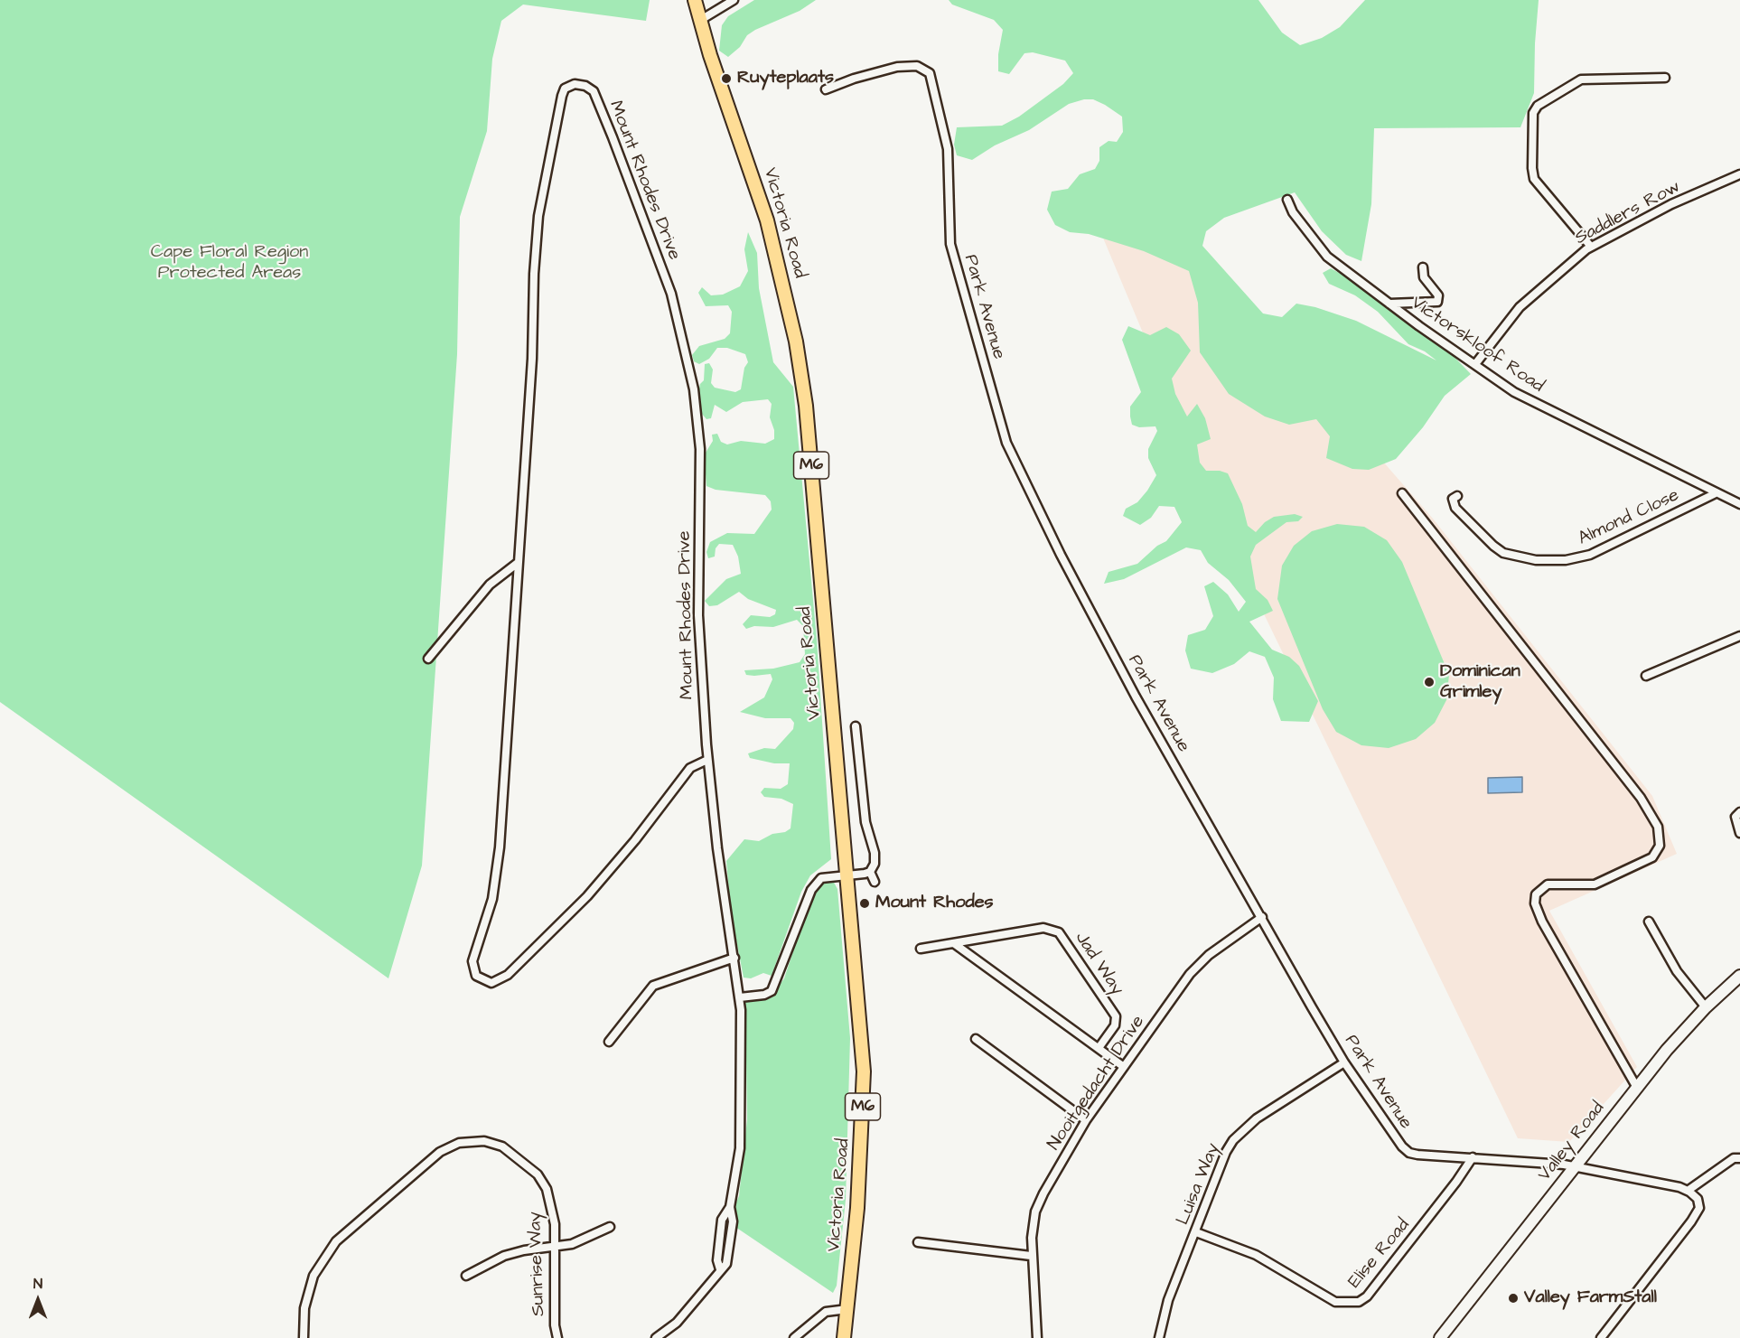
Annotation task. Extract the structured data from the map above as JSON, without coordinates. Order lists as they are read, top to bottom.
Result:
{
  "streets": {
    "main road": ["Victoria Road", "M6"],
    "street": [
      "Mount Rhodes Drive",
      "Saddlers Row",
      "Park Avenue",
      "Victorskloof Road",
      "Almond Close",
      "Jad Way",
      "Nooitgedacht Drive",
      "Valley Road",
      "Luisa Way",
      "Elise Road",
      "Sunrise Way"
    ]
  },
  "crossings": [
    ["Saddlers Row", "Victorskloof Road"],
    ["Park Avenue", "Nooitgedacht Drive"],
    ["Park Avenue", "Valley Road"],
    ["Park Avenue", "Luisa Way"],
    ["Park Avenue", "Elise Road"],
    ["Victorskloof Road", "Almond Close"],
    ["Luisa Way", "Elise Road"]
  ],
  "parks": ["Cape Floral Region Protected Areas"],
  "places": [
    "Ruyteplaats",
    "Dominican Grimley",
    "Mount Rhodes",
    "Valley FarmStall"
  ],
  "north": "top"
}
